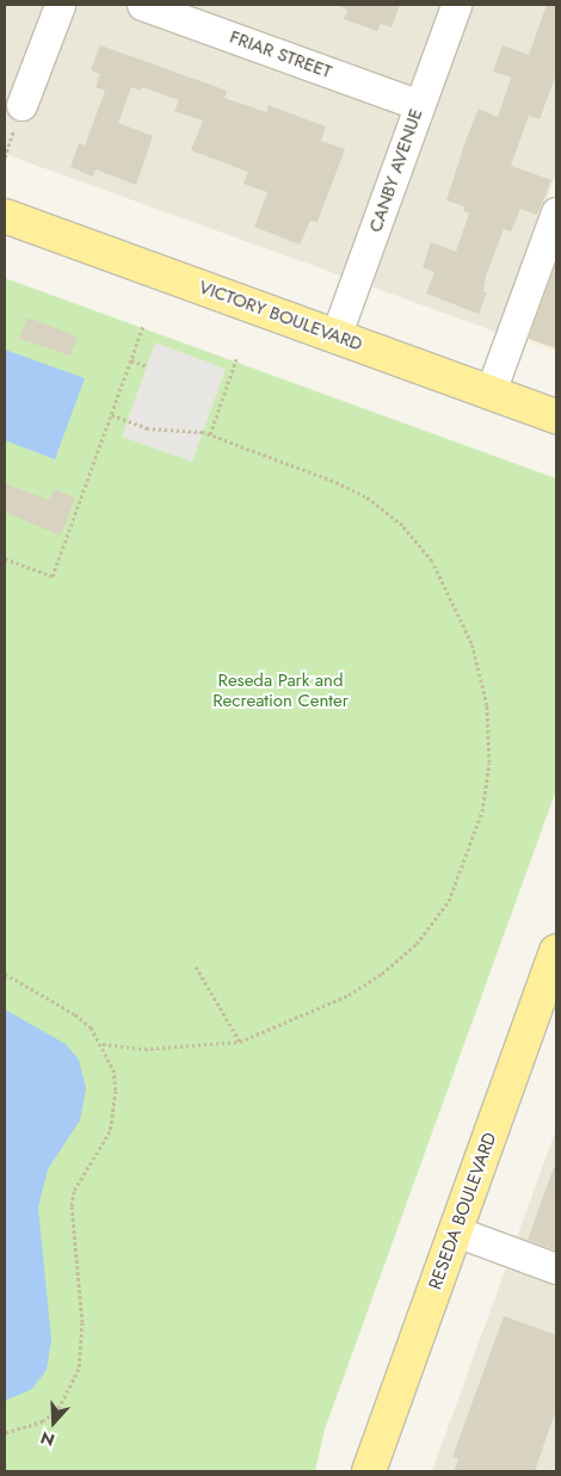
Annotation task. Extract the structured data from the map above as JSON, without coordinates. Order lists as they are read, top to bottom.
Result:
{
  "streets": {
    "main road": ["VICTORY BOULEVARD", "RESEDA BOULEVARD"],
    "street": ["FRIAR STREET", "CANBY AVENUE"]
  },
  "crossings": [
    ["FRIAR STREET", "CANBY AVENUE"],
    ["CANBY AVENUE", "VICTORY BOULEVARD"]
  ],
  "parks": ["Reseda Park and Recreation Center"],
  "north": "bottom"
}
